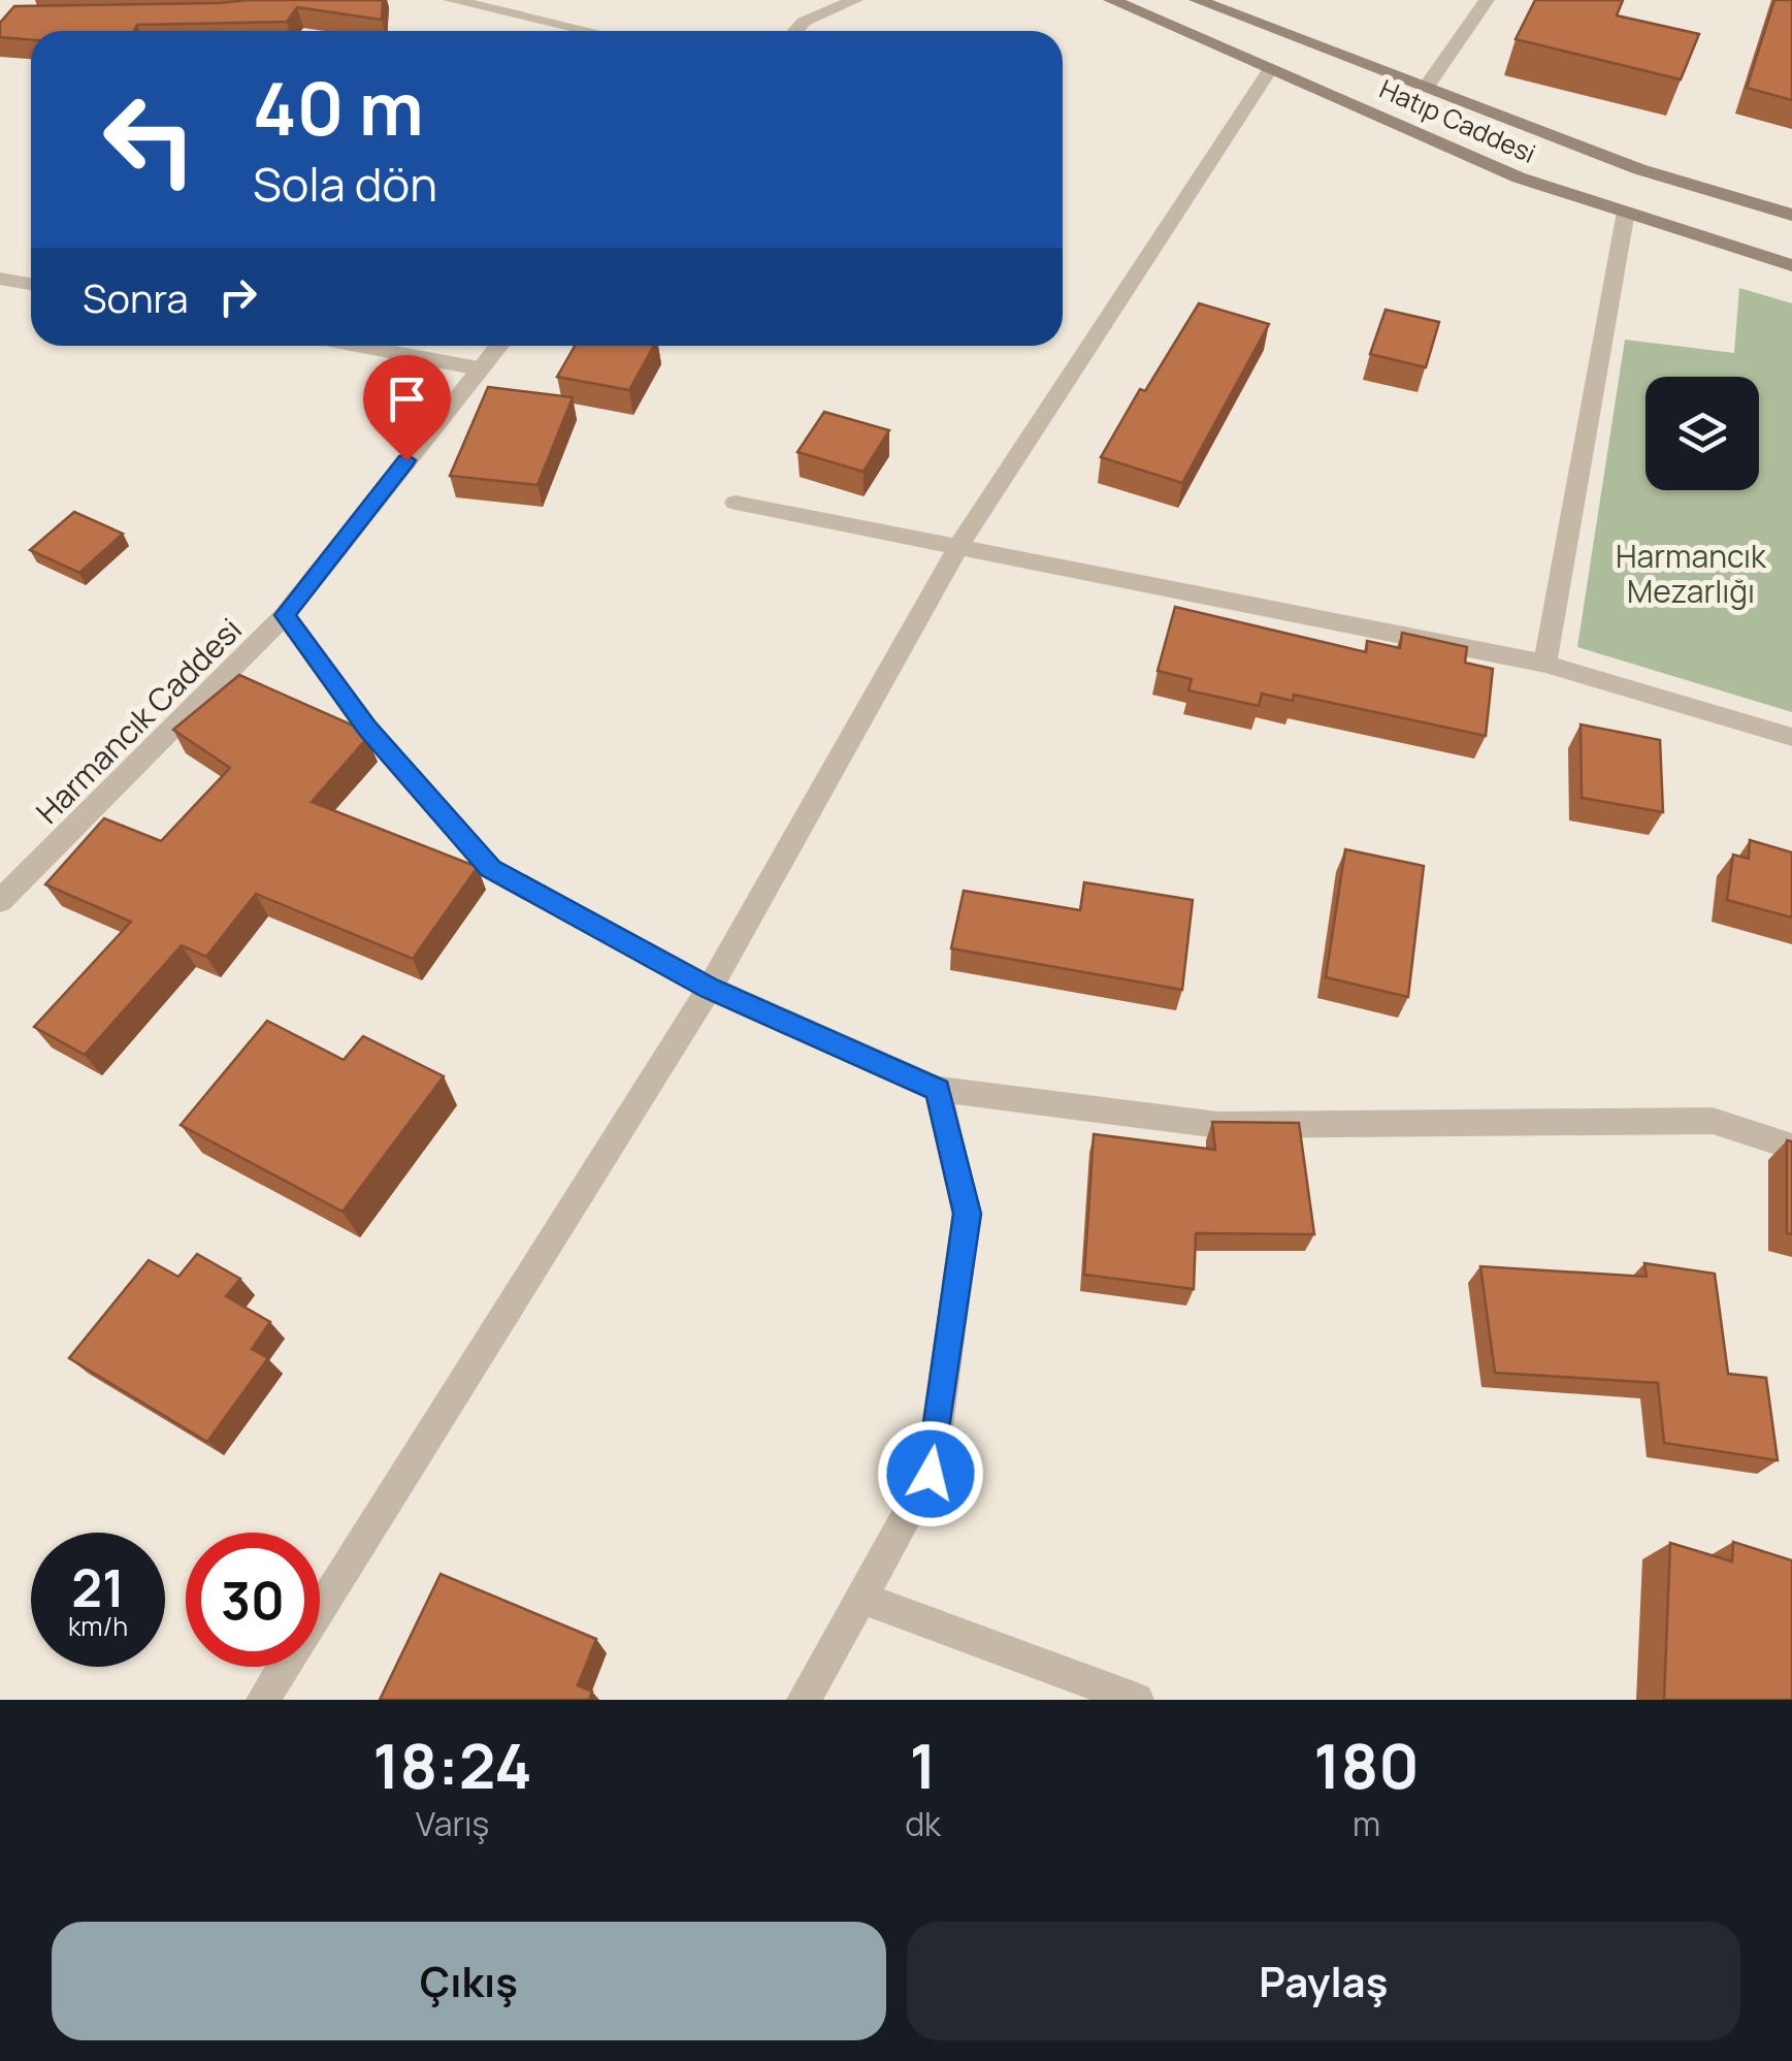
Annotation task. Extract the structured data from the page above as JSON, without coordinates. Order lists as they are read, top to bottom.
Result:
{
  "streets": {
    "main road": ["Hatıp Caddesi"],
    "street": ["Harmancık Caddesi"]
  },
  "parks": ["Harmancık Mezarlığı"],
  "page": {
    "turn": ["40 m", "Sola dön"],
    "then": "Sonra",
    "speed": "21 km/h",
    "limit": "30",
    "eta": [
      "18:24",
      "Varış",
      "1",
      "dk",
      "180",
      "m"
    ],
    "buttons": ["Çıkış", "Paylaş"]
  }
}
